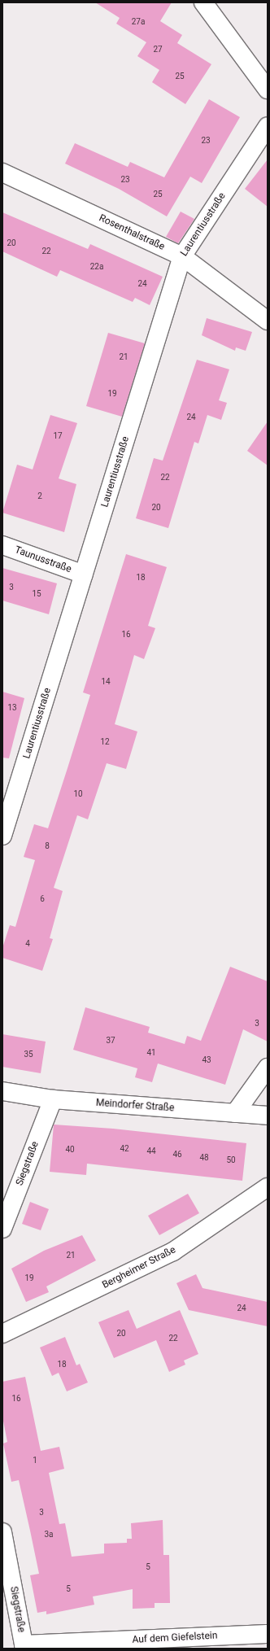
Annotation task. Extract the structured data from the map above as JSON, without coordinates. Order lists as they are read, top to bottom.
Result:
{
  "streets": {
    "street": [
      "Laurentiusstraße",
      "Rosenthalstraße",
      "Taunusstraße",
      "Meindorfer Straße",
      "Siegstraße",
      "Bergheimer Straße",
      "Auf dem Giefelstein"
    ]
  },
  "crossings": [
    ["Laurentiusstraße", "Rosenthalstraße"],
    ["Laurentiusstraße", "Taunusstraße"],
    ["Meindorfer Straße", "Siegstraße"],
    ["Siegstraße", "Auf dem Giefelstein"]
  ],
  "house_numbers": [
    "27a",
    "27",
    "25",
    "23",
    "23",
    "25",
    "20",
    "22",
    "22a",
    "24",
    "21",
    "19",
    "24",
    "17",
    "22",
    "2",
    "20",
    "18",
    "3",
    "15",
    "16",
    "14",
    "13",
    "12",
    "10",
    "8",
    "6",
    "4",
    "3",
    "37",
    "41",
    "35",
    "43",
    "42",
    "40",
    "44",
    "46",
    "48",
    "50",
    "21",
    "19",
    "24",
    "20",
    "22",
    "18",
    "16",
    "1",
    "3",
    "3a",
    "5",
    "5"
  ]
}
